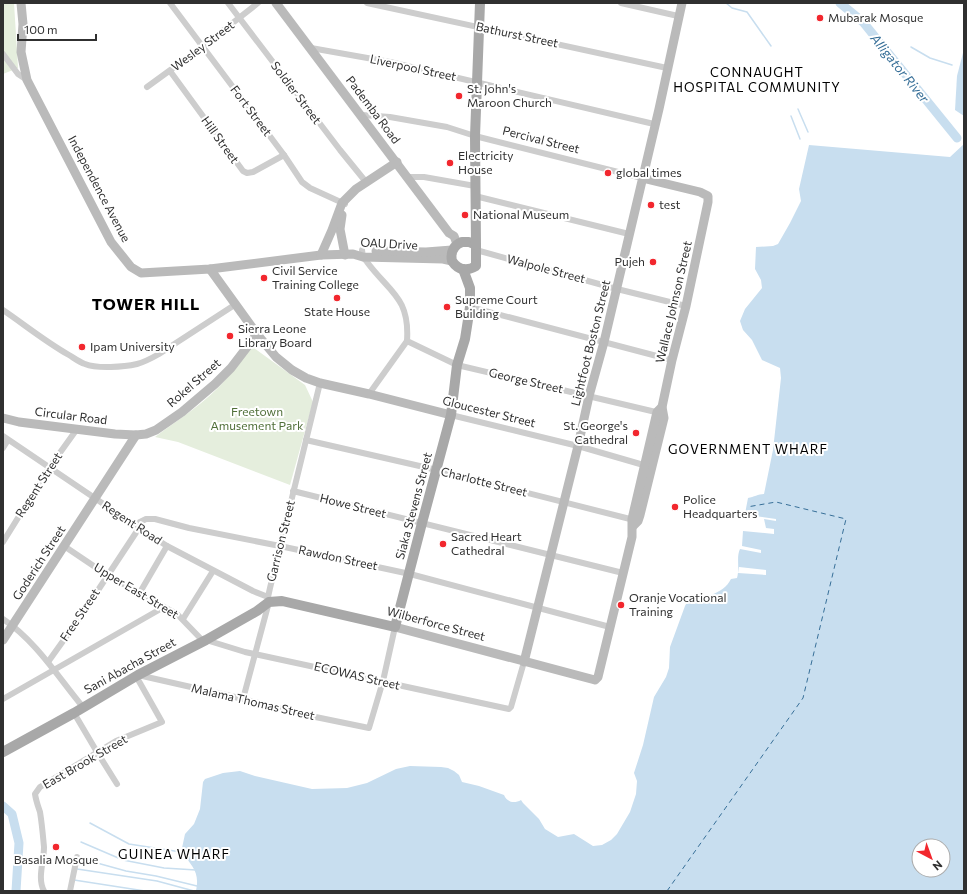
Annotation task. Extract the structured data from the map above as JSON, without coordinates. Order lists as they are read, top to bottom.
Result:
{
  "streets": {
    "main road": [
      "Pademba Road",
      "Percival Street",
      "Independence Avenue",
      "OAU Drive",
      "Wallace Johnson Street",
      "Lightfoot Boston Street",
      "Rokel Street",
      "Gloucester Street",
      "Circular Road",
      "Siaka Stevens Street",
      "Goderich Street",
      "Wilberforce Street",
      "Sani Abacha Street"
    ],
    "street": [
      "Bathurst Street",
      "Wesley Street",
      "Liverpool Street",
      "Soldier Street",
      "Fort Street",
      "Hill Street",
      "Walpole Street",
      "George Street",
      "Charlotte Street",
      "Regent Street",
      "Howe Street",
      "Regent Road",
      "Garrison Street",
      "Rawdon Street",
      "Upper East Street",
      "Free Street",
      "ECOWAS Street",
      "Malama Thomas Street",
      "East Brook Street"
    ]
  },
  "crossings": [
    ["Bathurst Street", "Lightfoot Boston Street"],
    ["Wesley Street", "Soldier Street"],
    ["Wesley Street", "Fort Street"],
    ["Wesley Street", "Hill Street"],
    ["Liverpool Street", "Pademba Road"],
    ["Liverpool Street", "Lightfoot Boston Street"],
    ["Pademba Road", "Percival Street"],
    ["Pademba Road", "OAU Drive"],
    ["Pademba Road", "Walpole Street"],
    ["Pademba Road", "Siaka Stevens Street"],
    ["Fort Street", "Hill Street"],
    ["Percival Street", "Wallace Johnson Street"],
    ["Percival Street", "Lightfoot Boston Street"],
    ["Independence Avenue", "OAU Drive"],
    ["Independence Avenue", "Gloucester Street"],
    ["OAU Drive", "Walpole Street"],
    ["OAU Drive", "Siaka Stevens Street"],
    ["Walpole Street", "Wallace Johnson Street"],
    ["Walpole Street", "Lightfoot Boston Street"],
    ["Walpole Street", "Siaka Stevens Street"],
    ["Wallace Johnson Street", "George Street"],
    ["Wallace Johnson Street", "Gloucester Street"],
    ["Wallace Johnson Street", "Charlotte Street"],
    ["Wallace Johnson Street", "Howe Street"],
    ["Wallace Johnson Street", "Rawdon Street"],
    ["Wallace Johnson Street", "Wilberforce Street"],
    ["Lightfoot Boston Street", "George Street"],
    ["Lightfoot Boston Street", "Gloucester Street"],
    ["Lightfoot Boston Street", "Charlotte Street"],
    ["Lightfoot Boston Street", "Howe Street"],
    ["Lightfoot Boston Street", "Rawdon Street"],
    ["Lightfoot Boston Street", "Wilberforce Street"],
    ["Lightfoot Boston Street", "ECOWAS Street"],
    ["George Street", "Siaka Stevens Street"],
    ["Rokel Street", "Gloucester Street"],
    ["Rokel Street", "Circular Road"],
    ["Rokel Street", "Goderich Street"],
    ["Gloucester Street", "Siaka Stevens Street"],
    ["Gloucester Street", "Garrison Street"],
    ["Circular Road", "Regent Street"],
    ["Circular Road", "Goderich Street"],
    ["Charlotte Street", "Siaka Stevens Street"],
    ["Charlotte Street", "Garrison Street"],
    ["Regent Street", "Regent Road"],
    ["Howe Street", "Siaka Stevens Street"],
    ["Howe Street", "Garrison Street"],
    ["Siaka Stevens Street", "Rawdon Street"],
    ["Siaka Stevens Street", "Wilberforce Street"],
    ["Siaka Stevens Street", "ECOWAS Street"],
    ["Siaka Stevens Street", "Malama Thomas Street"],
    ["Regent Road", "Garrison Street"],
    ["Regent Road", "Rawdon Street"],
    ["Regent Road", "Goderich Street"],
    ["Regent Road", "Free Street"],
    ["Regent Road", "Wilberforce Street"],
    ["Regent Road", "Sani Abacha Street"],
    ["Garrison Street", "Rawdon Street"],
    ["Garrison Street", "Wilberforce Street"],
    ["Garrison Street", "Sani Abacha Street"],
    ["Garrison Street", "ECOWAS Street"],
    ["Garrison Street", "Malama Thomas Street"],
    ["Rawdon Street", "Free Street"],
    ["Goderich Street", "Upper East Street"],
    ["Upper East Street", "Free Street"],
    ["Upper East Street", "Sani Abacha Street"],
    ["Upper East Street", "ECOWAS Street"],
    ["Wilberforce Street", "Sani Abacha Street"],
    ["Sani Abacha Street", "ECOWAS Street"],
    ["Sani Abacha Street", "Malama Thomas Street"],
    ["Sani Abacha Street", "East Brook Street"],
    ["Malama Thomas Street", "East Brook Street"]
  ],
  "districts": [
    "CONNAUGHT HOSPITAL COMMUNITY",
    "TOWER HILL",
    "GOVERNMENT WHARF",
    "GUINEA WHARF"
  ],
  "water": ["Alligator River"],
  "parks": ["Freetown Amusement Park"],
  "places": [
    "Mubarak Mosque",
    "St. John's Maroon Church",
    "Electricity House",
    "global times",
    "test",
    "National Museum",
    "Pujeh",
    "Civil Service Training College",
    "State House",
    "Supreme Court Building",
    "Sierra Leone Library Board",
    "Ipam University",
    "St. George's Cathedral",
    "Police Headquarters",
    "Sacred Heart Cathedral",
    "Oranje Vocational Training",
    "Basalia Mosque"
  ],
  "scale_bar": "100 m",
  "north": "bottom right"
}
